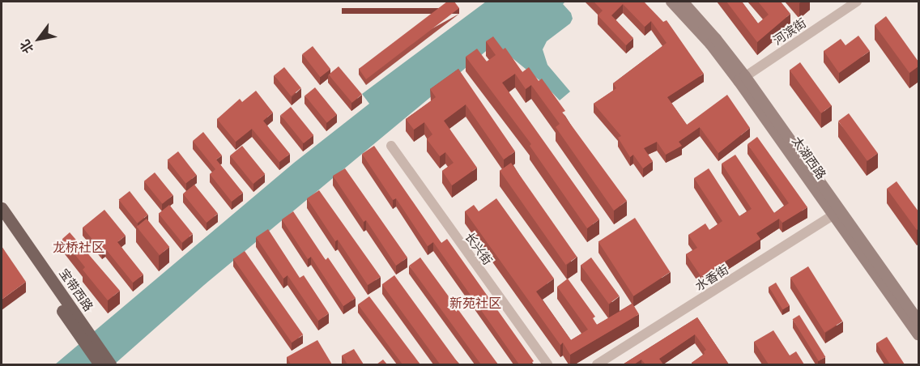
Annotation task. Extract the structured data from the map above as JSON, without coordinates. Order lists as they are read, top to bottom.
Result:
{
  "streets": {
    "main road": ["太湖西路", "宝带西路"],
    "street": ["河滨街", "长兴街", "水香街"]
  },
  "crossings": [
    ["河滨街", "太湖西路"],
    ["太湖西路", "水香街"]
  ],
  "districts": ["龙桥社区", "新苑社区"],
  "north": "bottom left"
}
